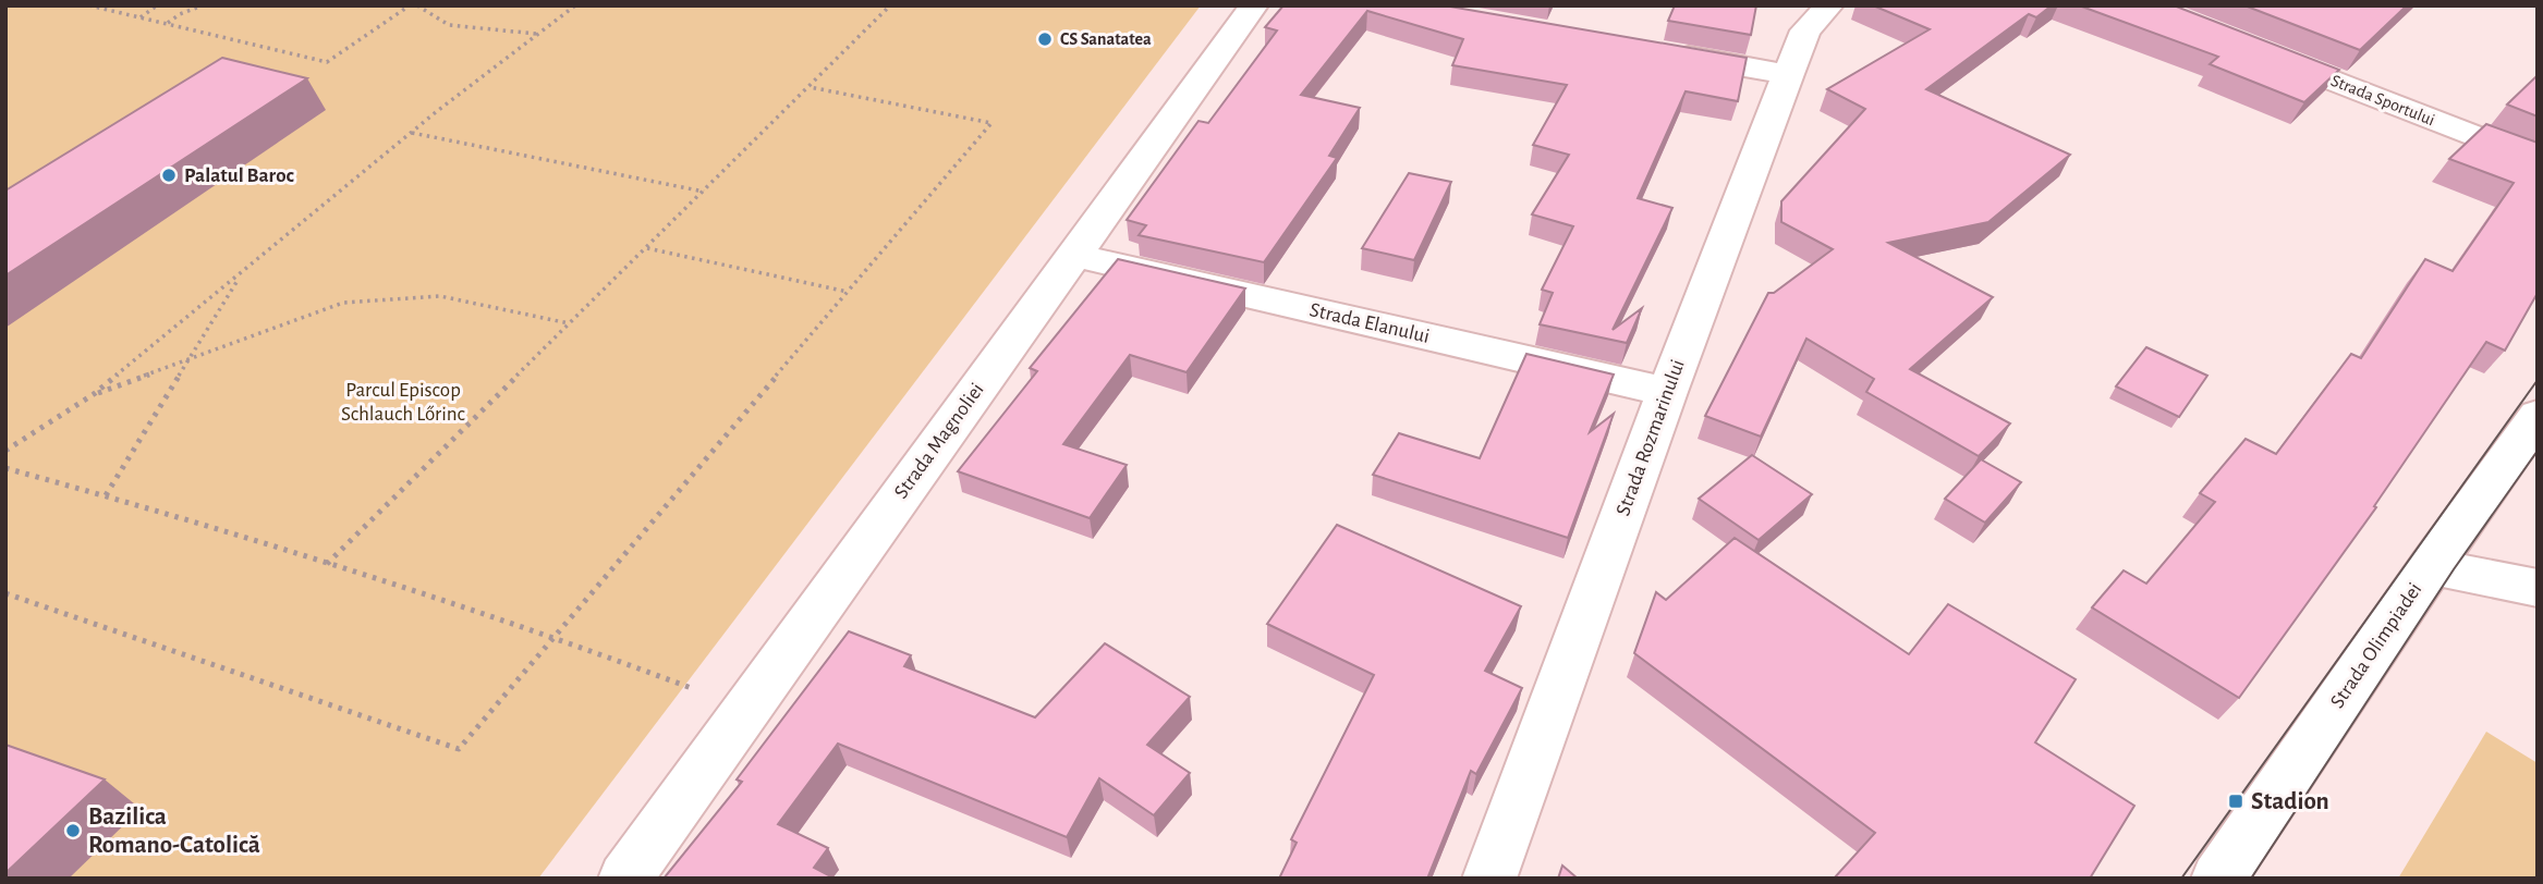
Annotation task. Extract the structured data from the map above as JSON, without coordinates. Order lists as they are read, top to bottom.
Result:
{
  "streets": {
    "street": [
      "Strada Sportului",
      "Strada Elanului",
      "Strada Rozmarinului",
      "Strada Magnoliei",
      "Strada Olimpiadei"
    ]
  },
  "crossings": [
    ["Strada Elanului", "Strada Rozmarinului"],
    ["Strada Elanului", "Strada Magnoliei"]
  ],
  "parks": ["Parcul Episcop Schlauch Lőrinc"],
  "places": {
    "other": ["CS Sanatatea", "Palatul Baroc", "Bazilica Romano-Catolică"],
    "transit": ["Stadion"]
  }
}
